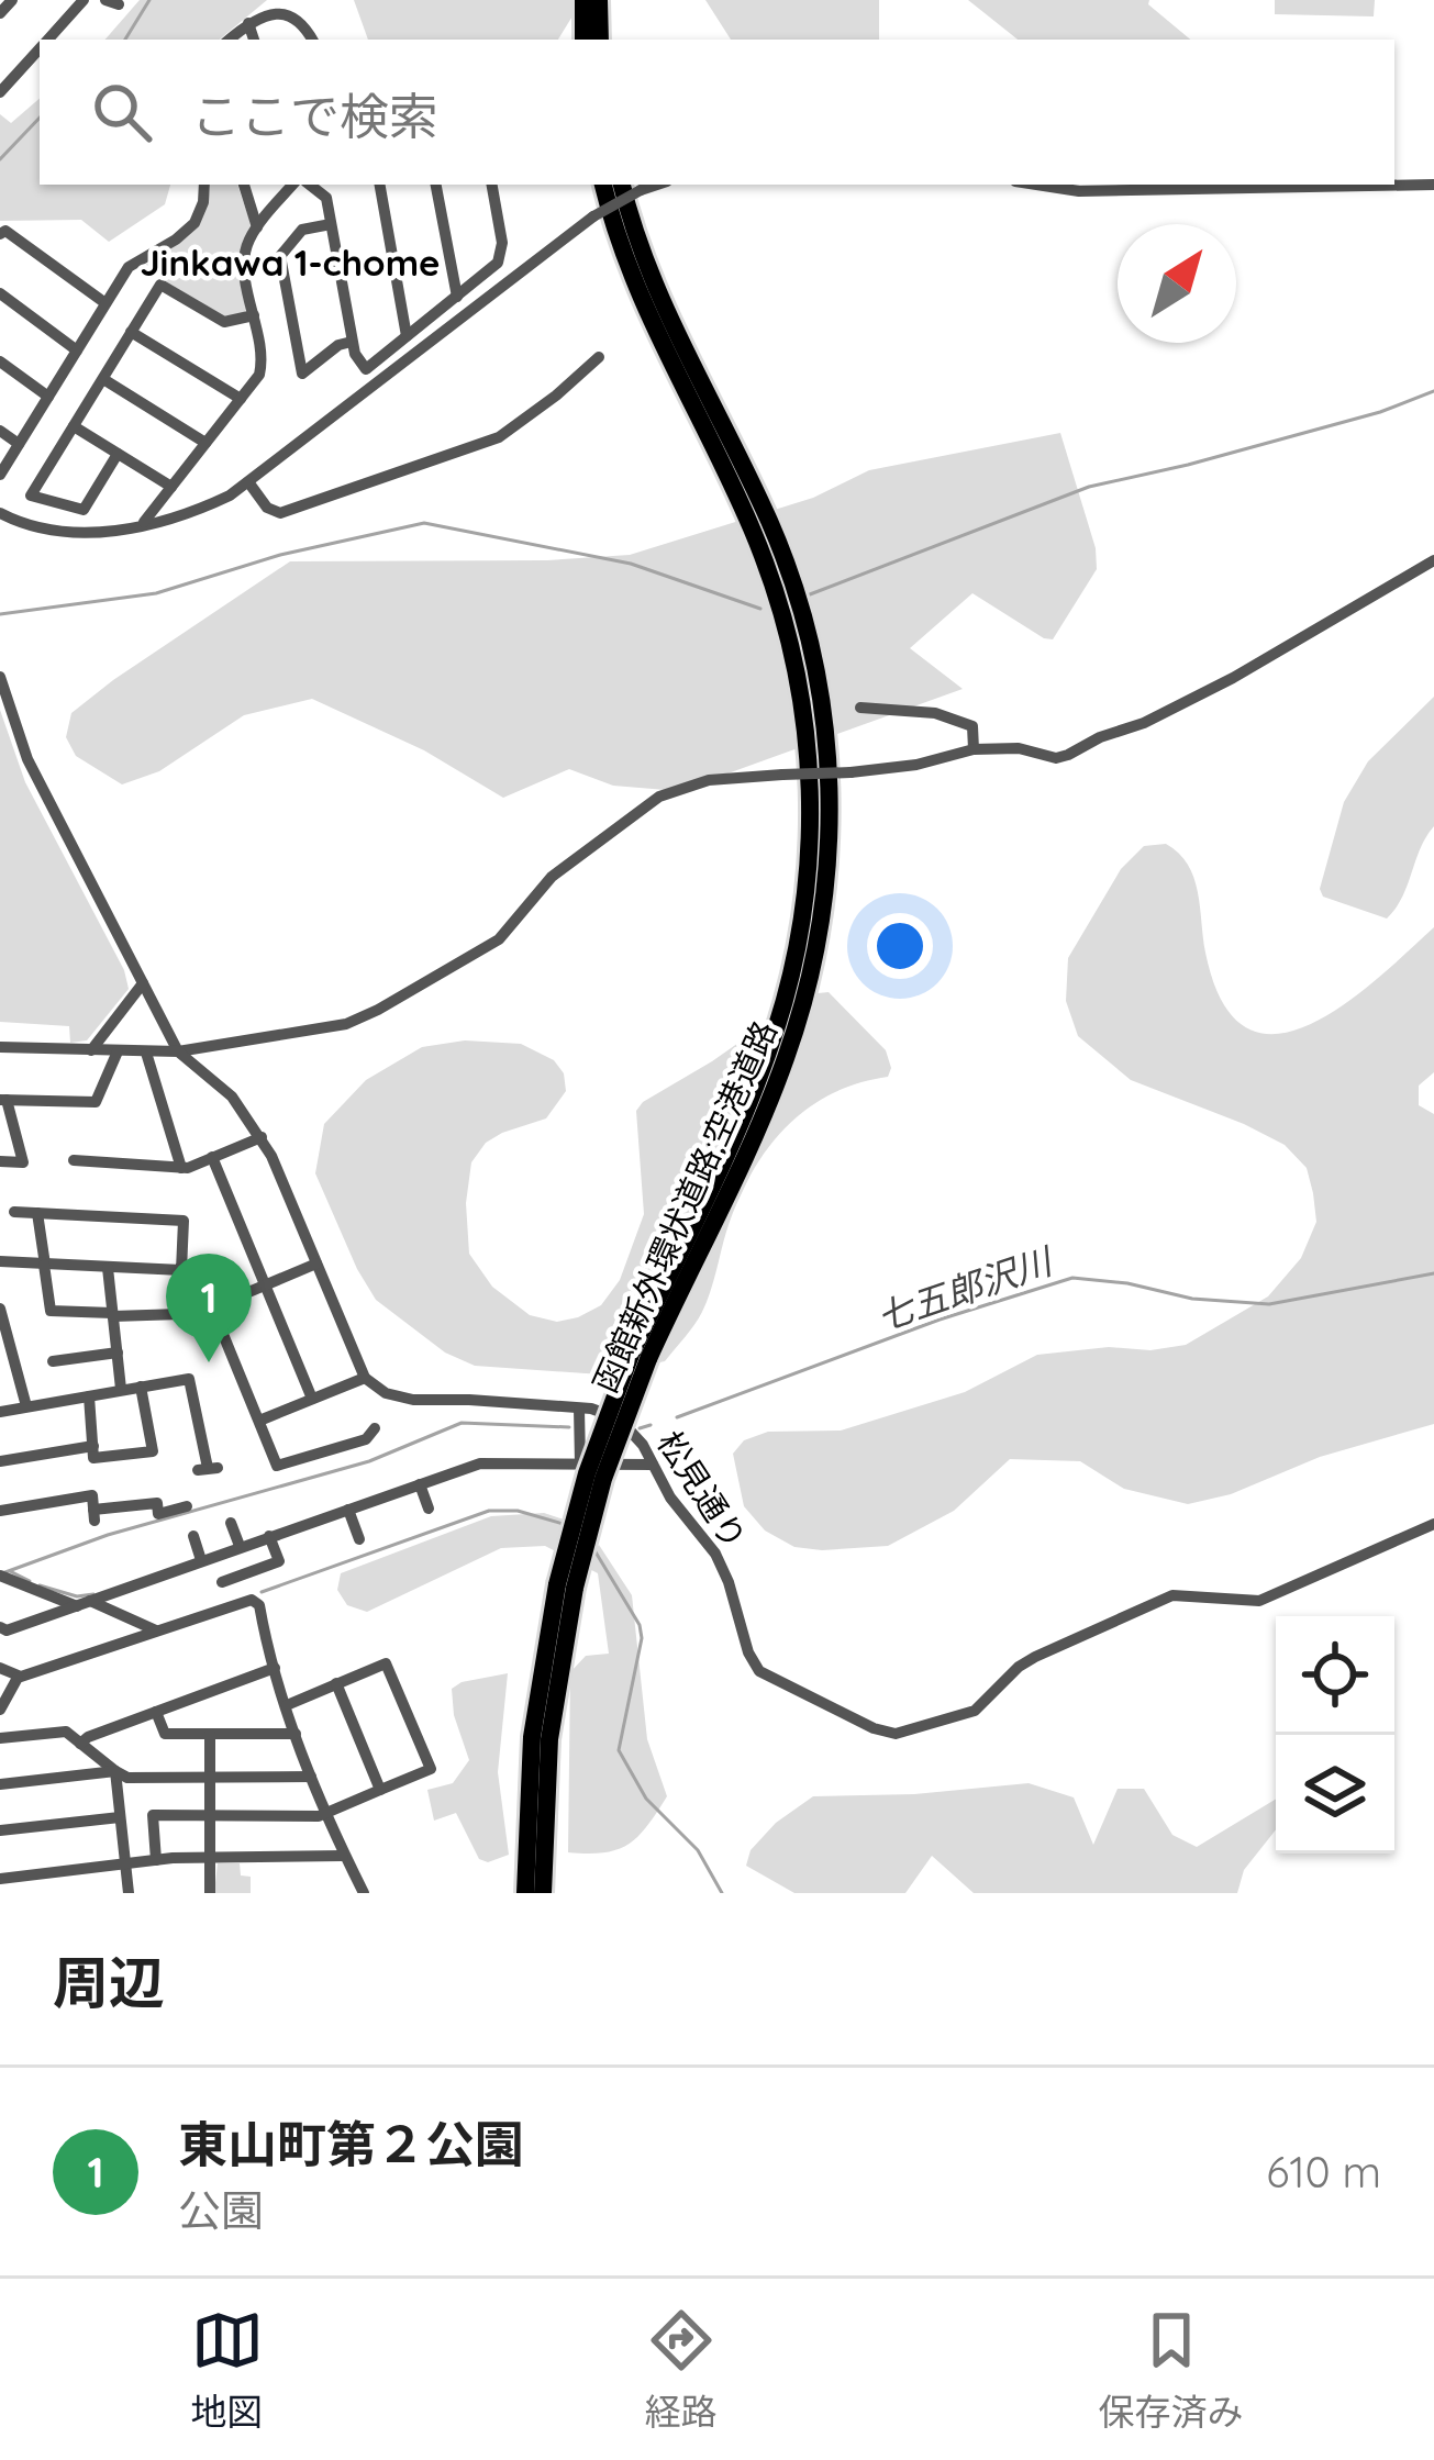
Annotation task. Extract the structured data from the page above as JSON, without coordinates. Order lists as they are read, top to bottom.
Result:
{
  "streets": {
    "highway": ["函館新外環状道路;空港道路"],
    "street": ["松見通り"]
  },
  "districts": ["Jinkawa 1-chome"],
  "water": ["七五郎沢川"],
  "north": "top right",
  "page": {
    "search": "ここで検索",
    "pins": "1",
    "heading": "周辺",
    "list": [
      {
        "mark": "1",
        "name": "東山町第２公園",
        "note": "公園",
        "value": "610 m"
      }
    ],
    "nav": ["地図", "経路", "保存済み"]
  }
}
